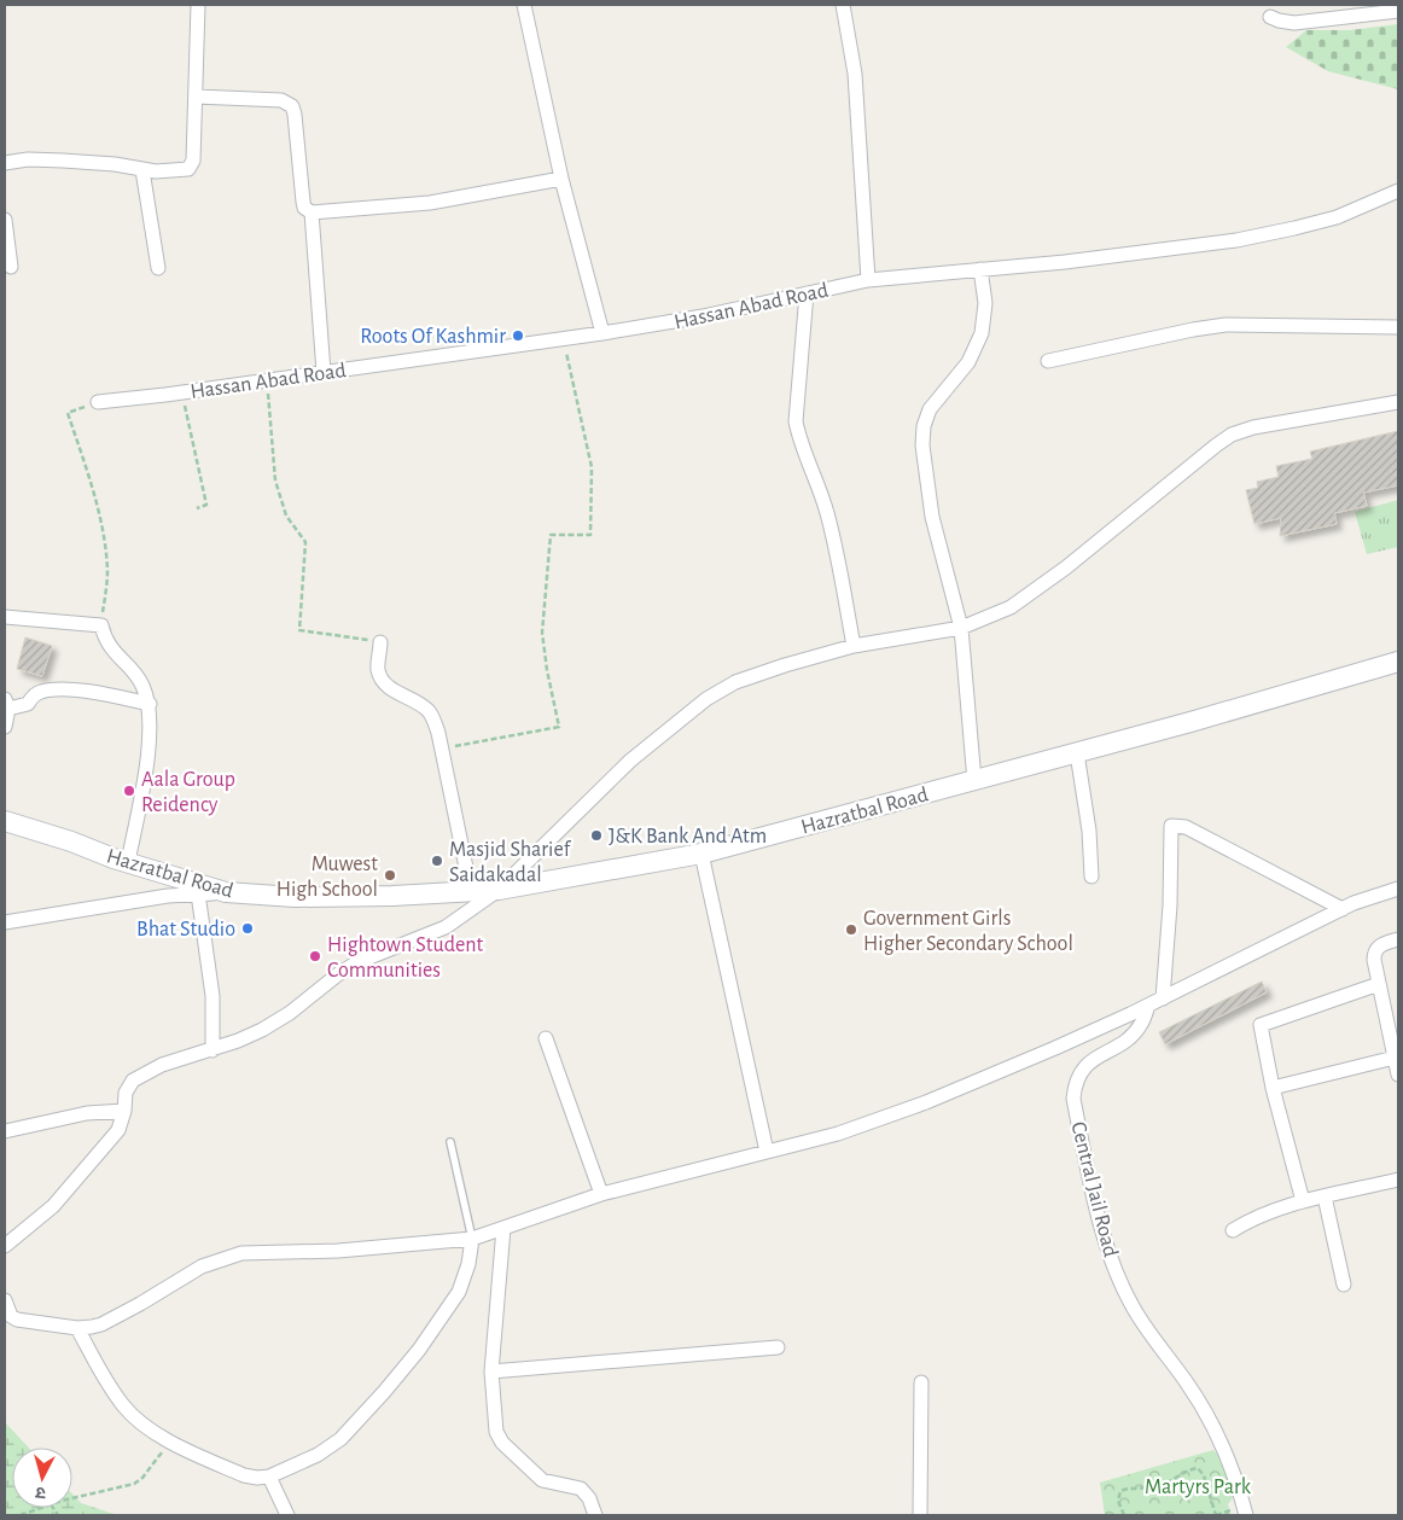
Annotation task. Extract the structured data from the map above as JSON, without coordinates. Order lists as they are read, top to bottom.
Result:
{
  "streets": {
    "main road": ["Hazratbal Road"],
    "street": ["Hassan Abad Road", "Central Jail Road"]
  },
  "parks": ["Martyrs Park"],
  "places": [
    "Roots Of Kashmir",
    "Aala Group Reidency",
    "J&K Bank And Atm",
    "Masjid Sharief Saidakadal",
    "Muwest High School",
    "Bhat Studio",
    "Government Girls Higher Secondary School",
    "Hightown Student Communities"
  ],
  "north": "bottom"
}
